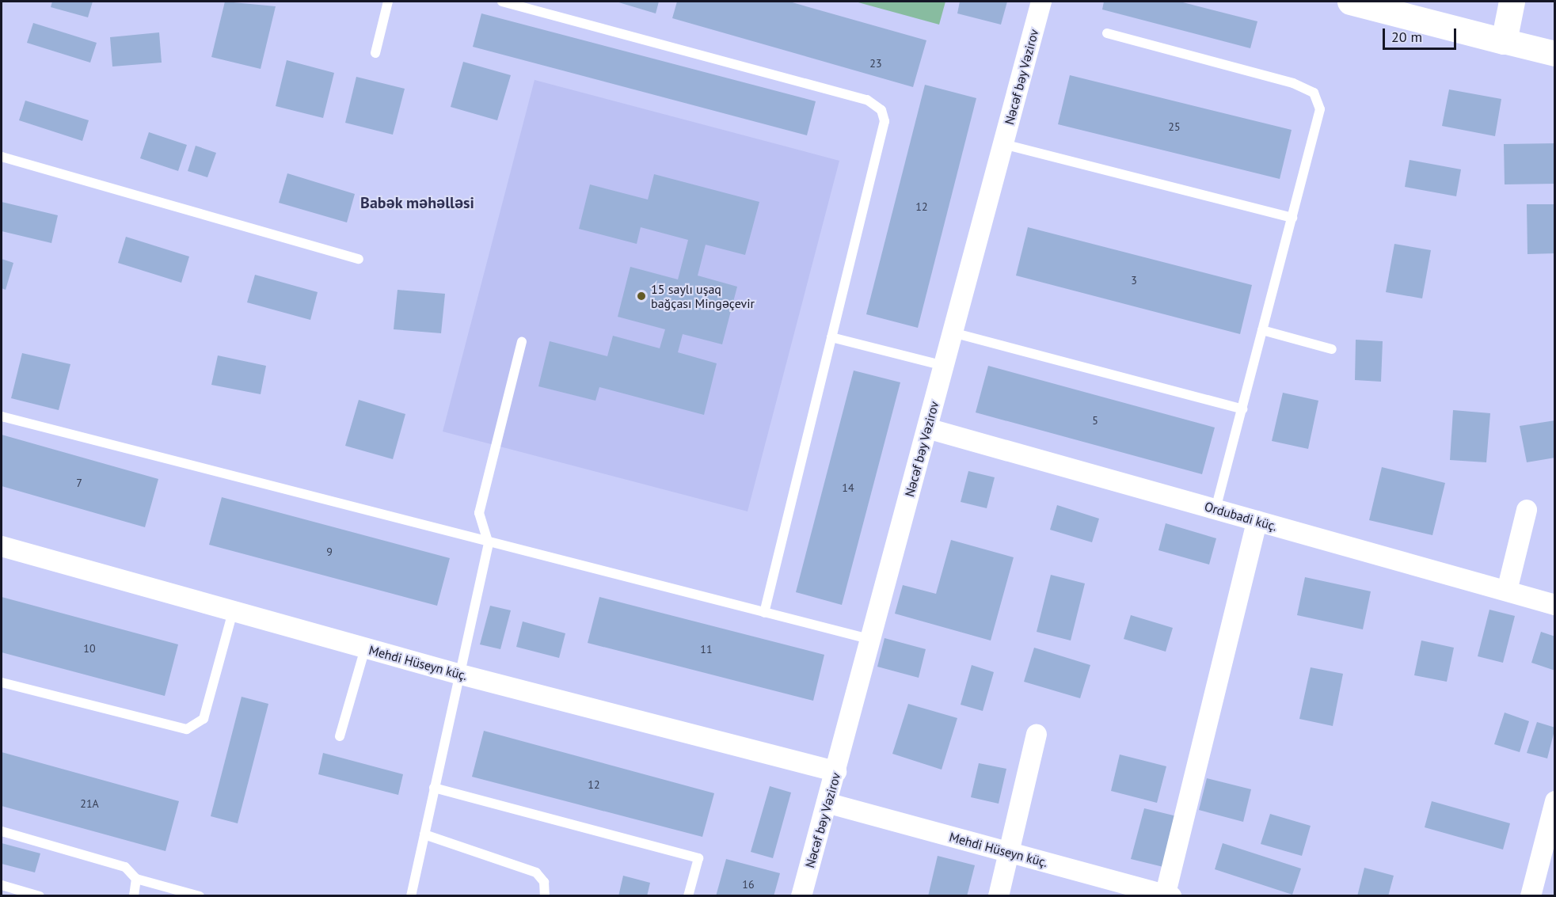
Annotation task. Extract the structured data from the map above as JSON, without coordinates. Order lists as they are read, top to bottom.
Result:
{
  "streets": {
    "street": ["Nəcəf bəy Vəzirov", "Ordubadi küç.", "Mehdi Hüseyn küç."]
  },
  "crossings": [
    ["Nəcəf bəy Vəzirov", "Ordubadi küç."],
    ["Nəcəf bəy Vəzirov", "Mehdi Hüseyn küç."]
  ],
  "districts": ["Babək məhəlləsi"],
  "places": ["15 saylı uşaq bağçası Mingəçevir"],
  "house_numbers": [
    "23",
    "25",
    "12",
    "3",
    "5",
    "7",
    "14",
    "9",
    "10",
    "11",
    "12",
    "21A",
    "16"
  ],
  "scale_bar": "20 m"
}
